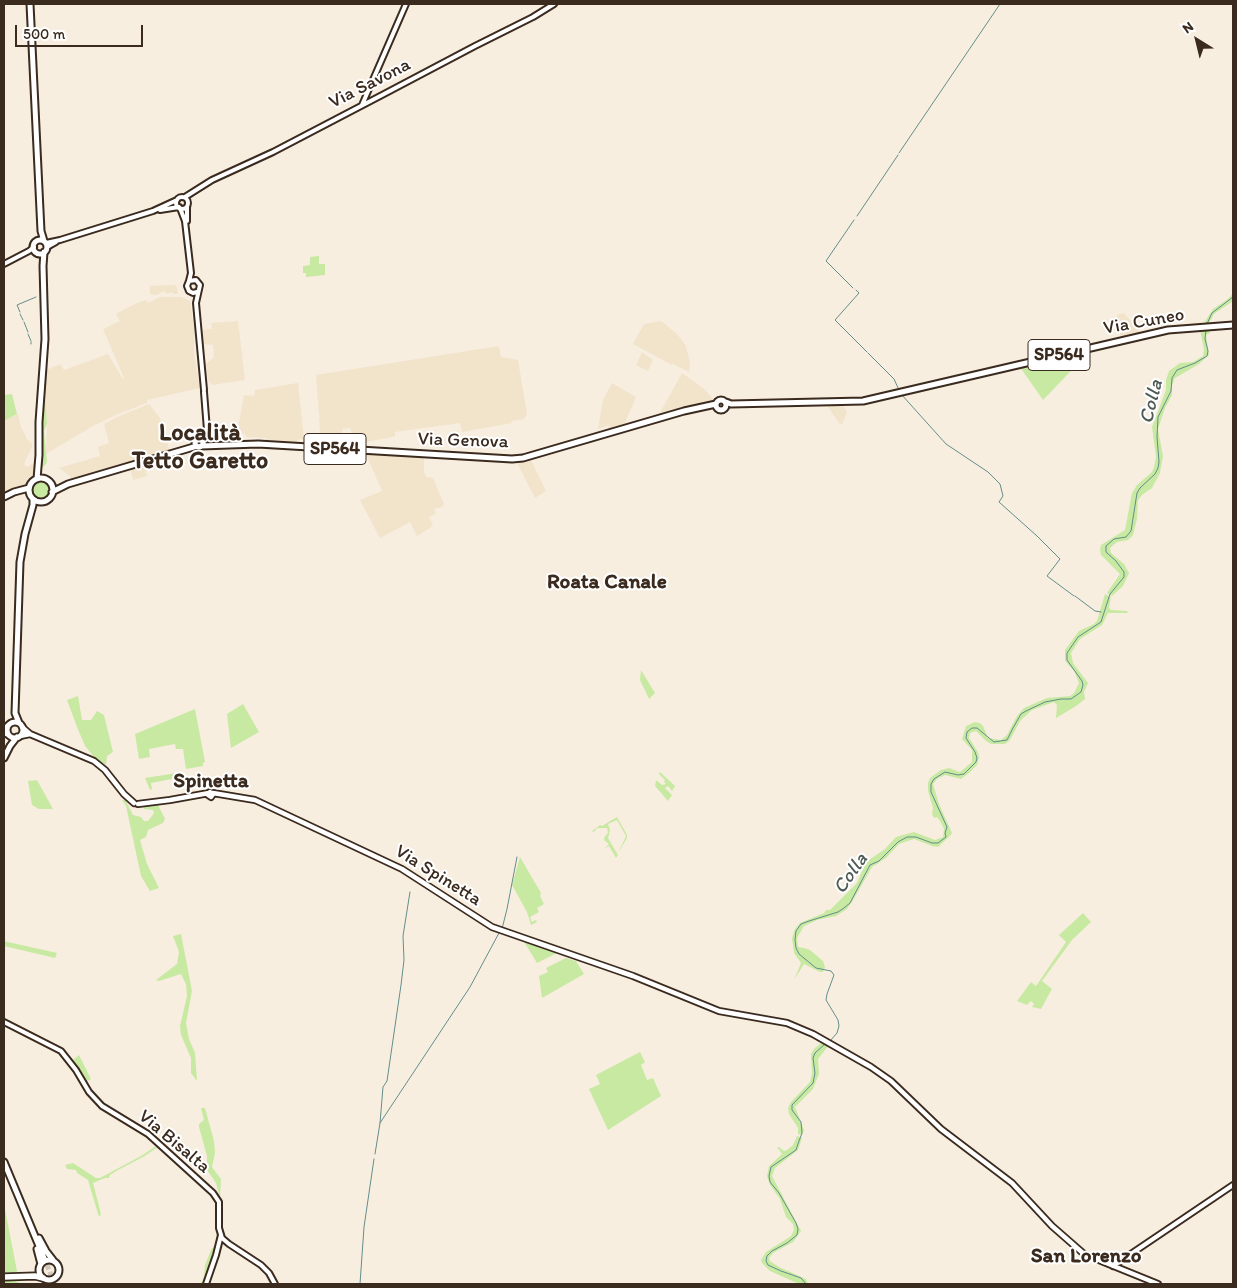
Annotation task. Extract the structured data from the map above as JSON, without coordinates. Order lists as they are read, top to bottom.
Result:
{
  "streets": {
    "main road": [
      "Via Cuneo",
      "SP564",
      "Via Genova",
      "Via Spinetta"
    ],
    "street": ["Via Savona", "Via Bisalta"]
  },
  "crossings": [
    ["Via Cuneo", "SP564"],
    ["SP564", "Via Genova"]
  ],
  "districts": [
    "Località Tetto Garetto",
    "Roata Canale",
    "Spinetta",
    "San Lorenzo"
  ],
  "water": ["Colla"],
  "scale_bar": "500 m",
  "north": "top left"
}
